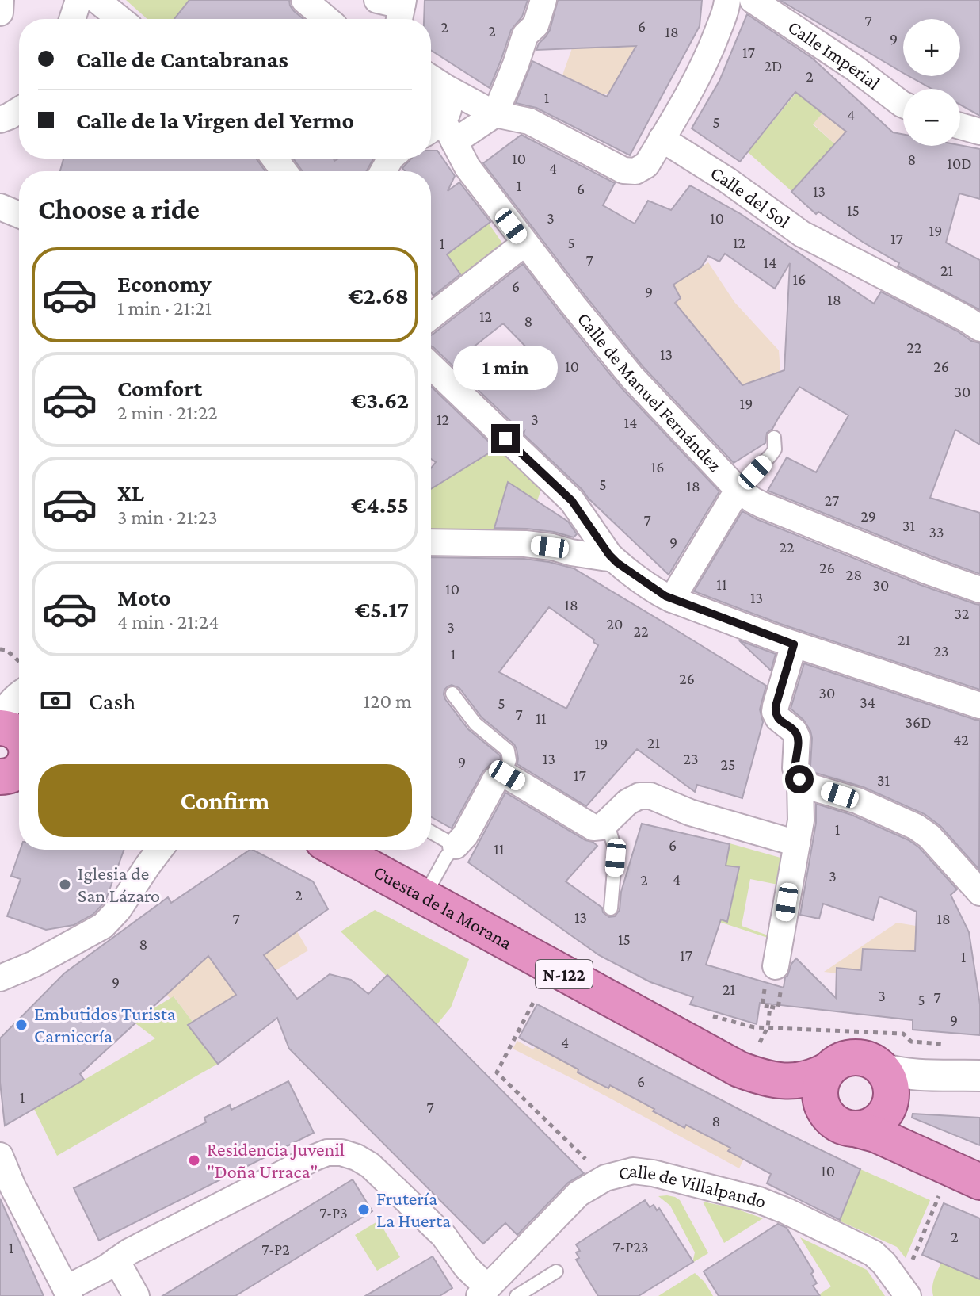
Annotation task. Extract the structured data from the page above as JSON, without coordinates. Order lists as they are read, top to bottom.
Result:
{
  "streets": {
    "highway": ["Cuesta de la Morana", "N-122"],
    "street": [
      "Calle Imperial",
      "Calle del Sol",
      "Calle de Manuel Fernández",
      "Calle de Villalpando"
    ]
  },
  "crossings": [
    ["Cuesta de la Morana", "N-122"]
  ],
  "places": [
    "Iglesia de San Lázaro",
    "Embutidos Turista Carnicería",
    "Residencia Juvenil \"Doña Urraca\"",
    "Frutería La Huerta"
  ],
  "house_numbers": [
    "7",
    "6",
    "2",
    "2",
    "18",
    "9",
    "17",
    "2D",
    "2",
    "1",
    "4",
    "5",
    "10",
    "8",
    "10D",
    "4",
    "1",
    "6",
    "13",
    "15",
    "3",
    "10",
    "19",
    "17",
    "5",
    "12",
    "1",
    "7",
    "14",
    "21",
    "16",
    "6",
    "9",
    "18",
    "12",
    "8",
    "22",
    "13",
    "10",
    "26",
    "30",
    "19",
    "12",
    "3",
    "14",
    "16",
    "5",
    "18",
    "27",
    "29",
    "7",
    "31",
    "33",
    "9",
    "22",
    "26",
    "28",
    "11",
    "30",
    "10",
    "13",
    "18",
    "32",
    "20",
    "3",
    "22",
    "21",
    "23",
    "1",
    "26",
    "30",
    "34",
    "5",
    "7",
    "11",
    "36D",
    "42",
    "21",
    "19",
    "13",
    "23",
    "9",
    "25",
    "17",
    "31",
    "1",
    "6",
    "11",
    "3",
    "4",
    "2",
    "2",
    "13",
    "7",
    "18",
    "15",
    "8",
    "17",
    "1",
    "9",
    "21",
    "3",
    "7",
    "5",
    "9",
    "4",
    "6",
    "1",
    "7",
    "8",
    "10",
    "7-P3",
    "2",
    "7-P23",
    "1",
    "7-P2"
  ],
  "page": {
    "map_buttons": ["+", "−"],
    "banner": ["Calle de Cantabranas", "Calle de la Virgen del Yermo"],
    "heading": "Choose a ride",
    "list": [
      {
        "name": "Economy",
        "note": "1 min · 21:21",
        "value": "€2.68"
      },
      {
        "name": "Comfort",
        "note": "2 min · 21:22",
        "value": "€3.62"
      },
      {
        "name": "XL",
        "note": "3 min · 21:23",
        "value": "€4.55"
      },
      {
        "name": "Moto",
        "note": "4 min · 21:24",
        "value": "€5.17"
      }
    ],
    "bubble": "1 min",
    "pay": ["Cash", "120 m"],
    "buttons": "Confirm"
  }
}
